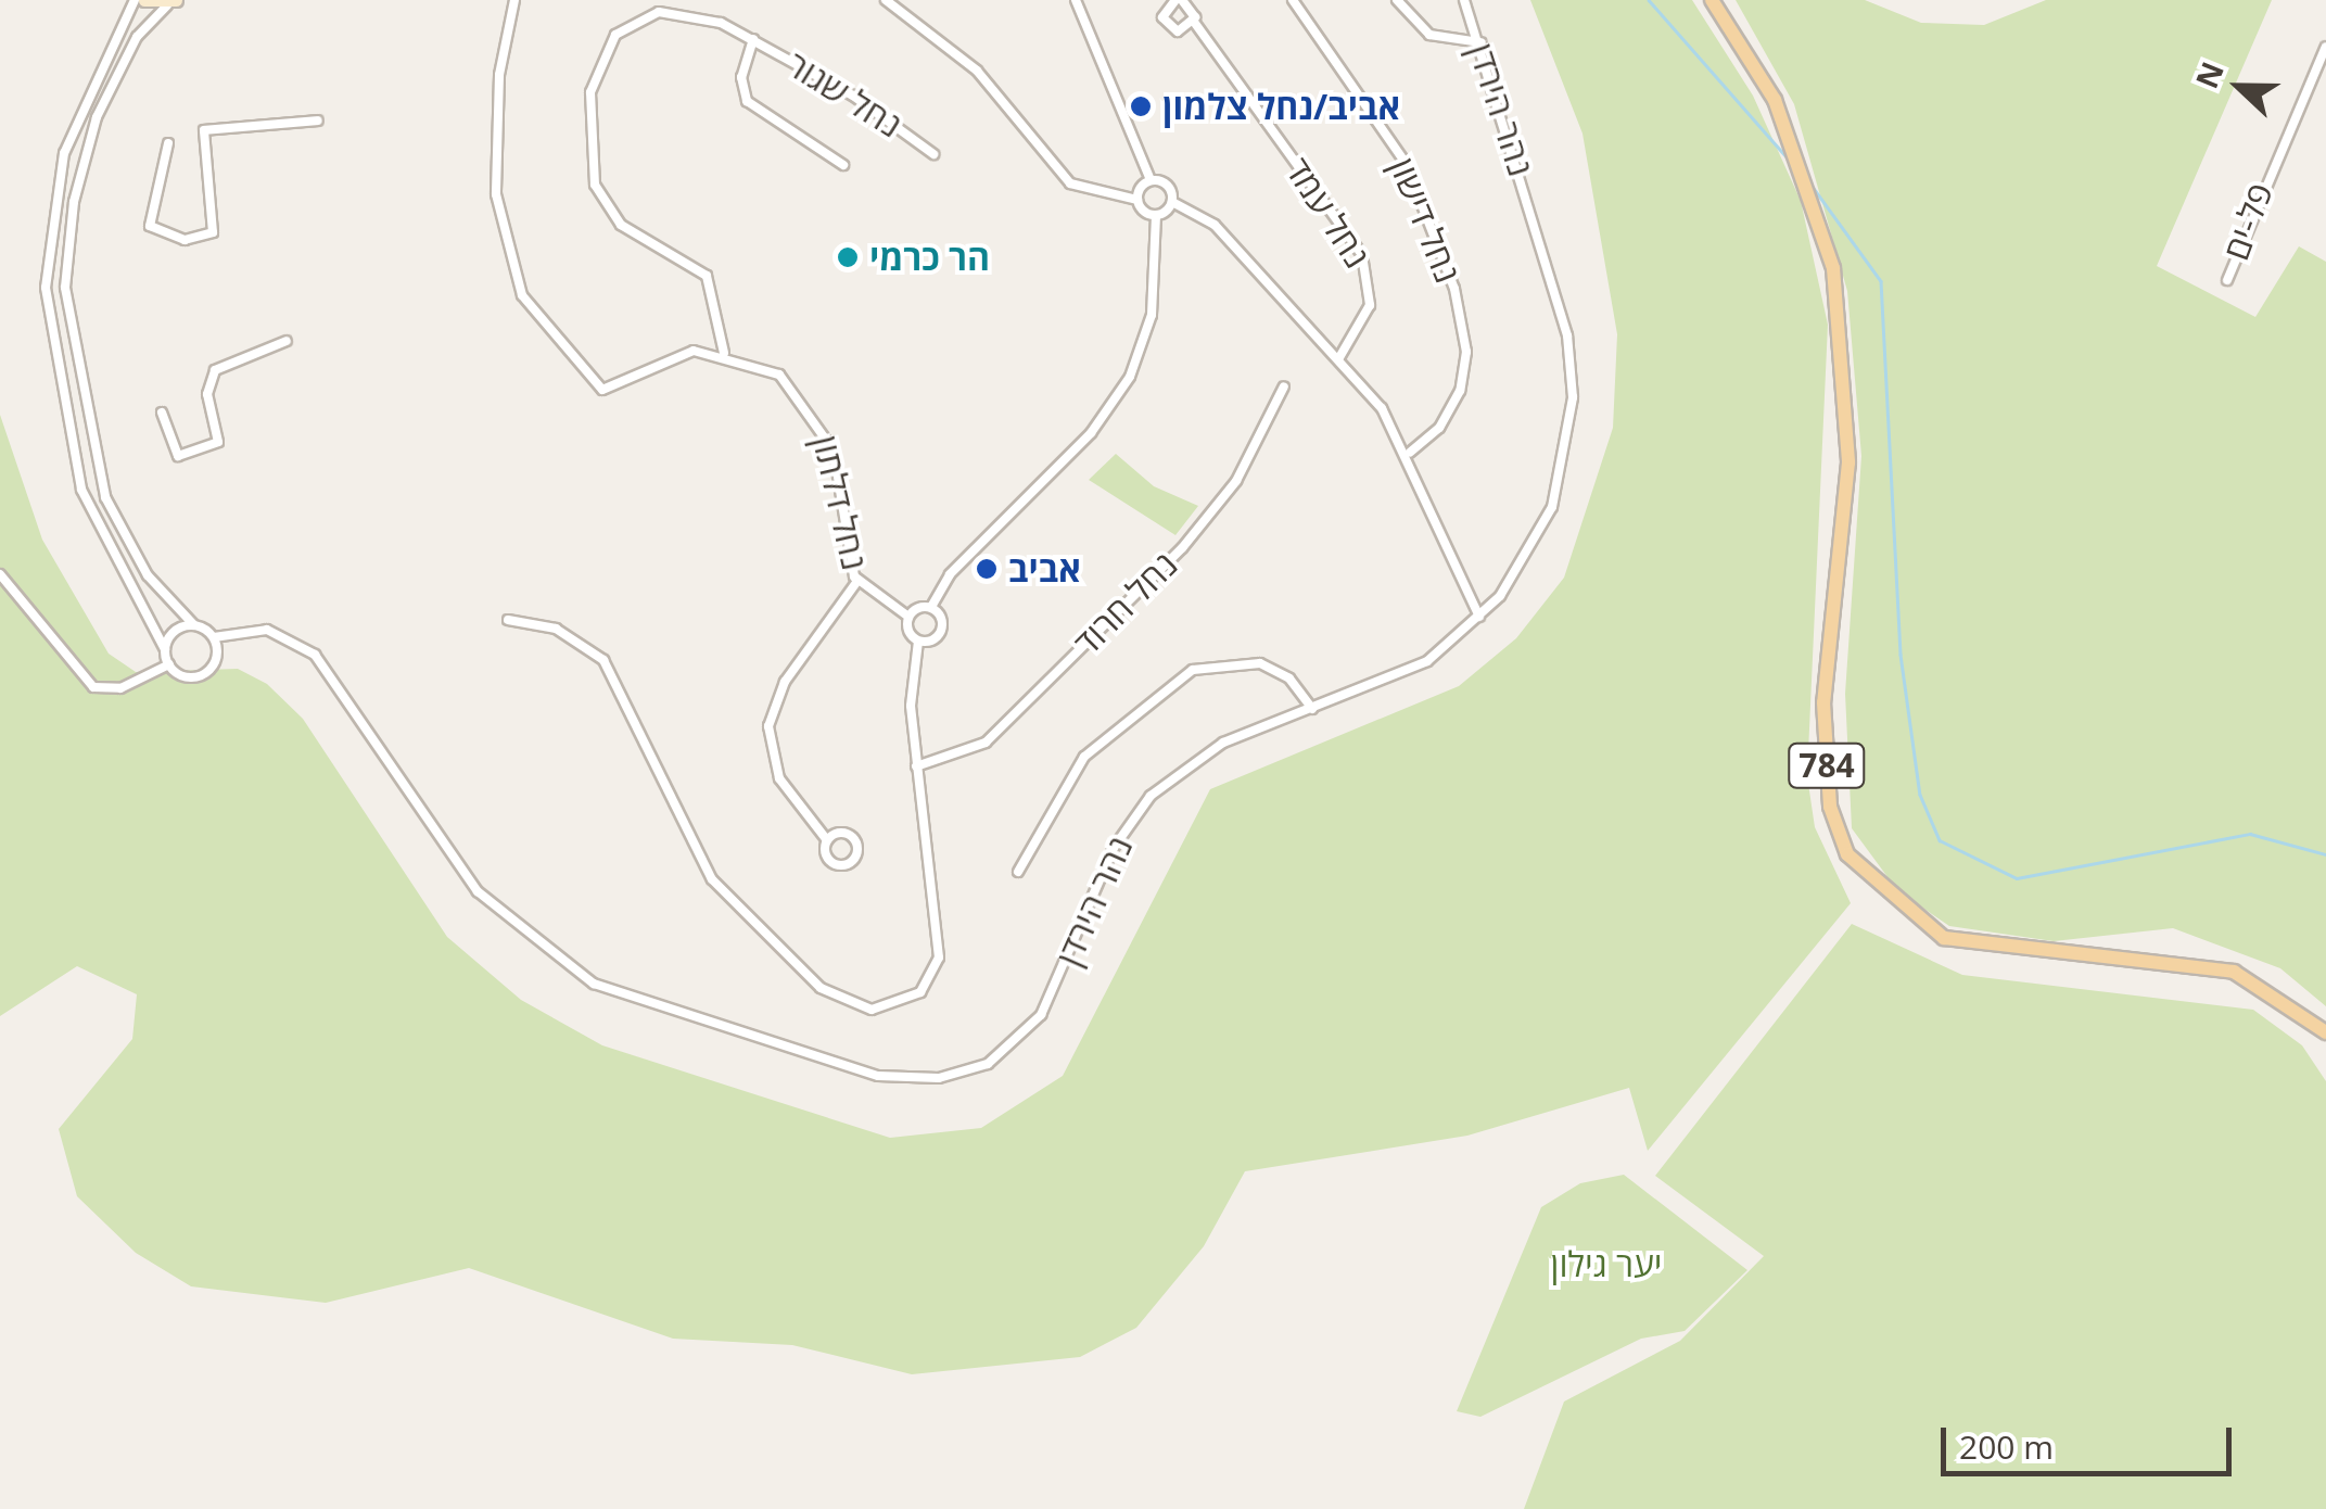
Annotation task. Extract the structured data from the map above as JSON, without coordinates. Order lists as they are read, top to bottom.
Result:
{
  "streets": {
    "main road": ["784"],
    "street": [
      "נחל שגור",
      "נהר הירדן",
      "נחל עמד",
      "נחל דישון",
      "פל-ים",
      "נחל דלתון",
      "נחל חרוד"
    ]
  },
  "crossings": [
    ["נחל שגור", "נחל דלתון"]
  ],
  "parks": ["יער גילון"],
  "places": ["אביב/נחל צלמון", "הר כרמי", "אביב"],
  "scale_bar": "200 m",
  "north": "left"
}
